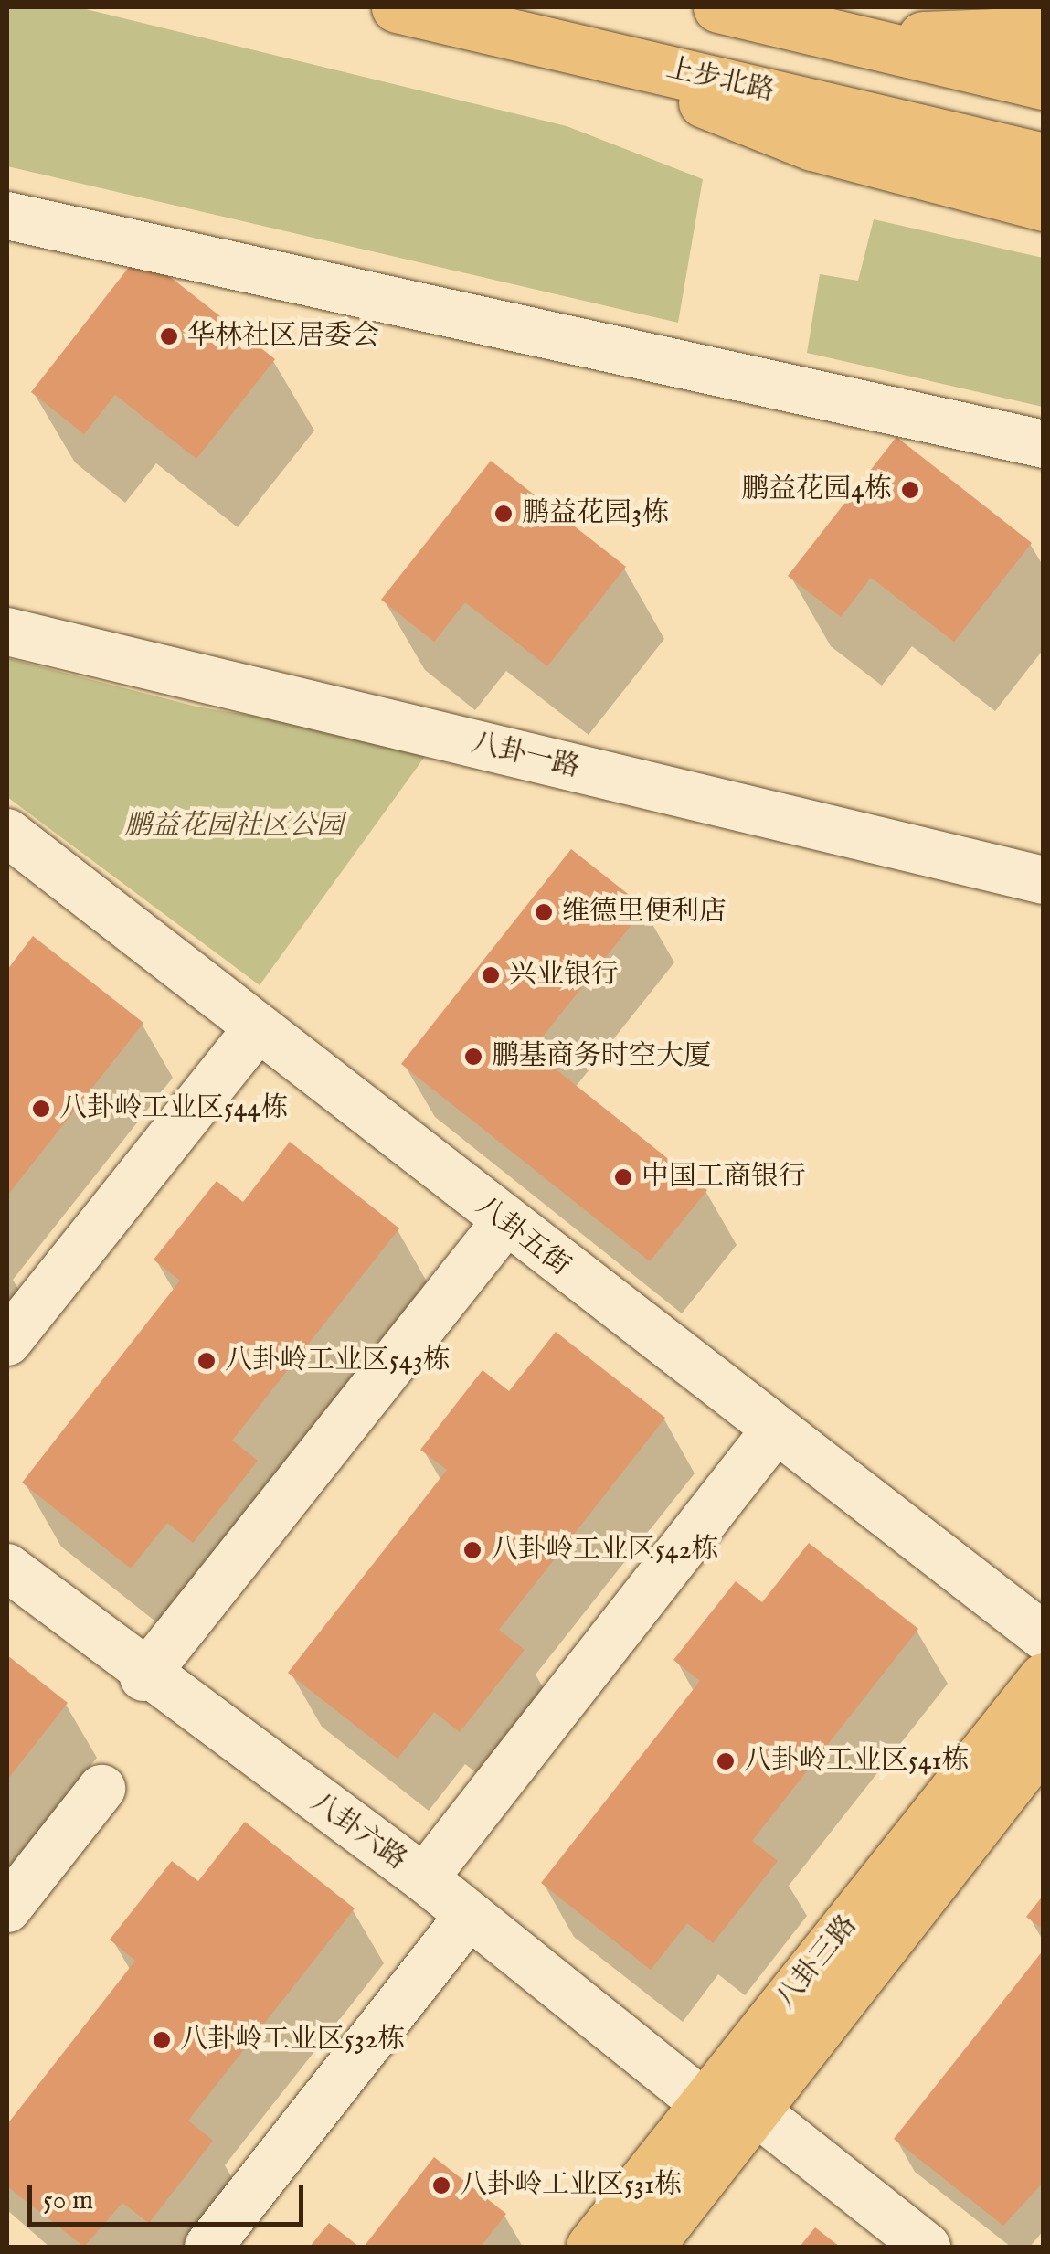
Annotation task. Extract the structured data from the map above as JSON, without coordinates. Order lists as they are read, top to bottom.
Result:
{
  "streets": {
    "main road": ["上步北路", "八卦三路"],
    "street": ["八卦一路", "八卦五街", "八卦六路"]
  },
  "crossings": [
    ["八卦六路", "八卦三路"]
  ],
  "parks": ["鹏益花园社区公园"],
  "places": [
    "华林社区居委会",
    "鹏益花园4栋",
    "鹏益花园3栋",
    "维德里便利店",
    "兴业银行",
    "鹏基商务时空大厦",
    "八卦岭工业区544栋",
    "中国工商银行",
    "八卦岭工业区543栋",
    "八卦岭工业区542栋",
    "八卦岭工业区541栋",
    "八卦岭工业区532栋",
    "八卦岭工业区531栋"
  ],
  "scale_bar": "50 m"
}
